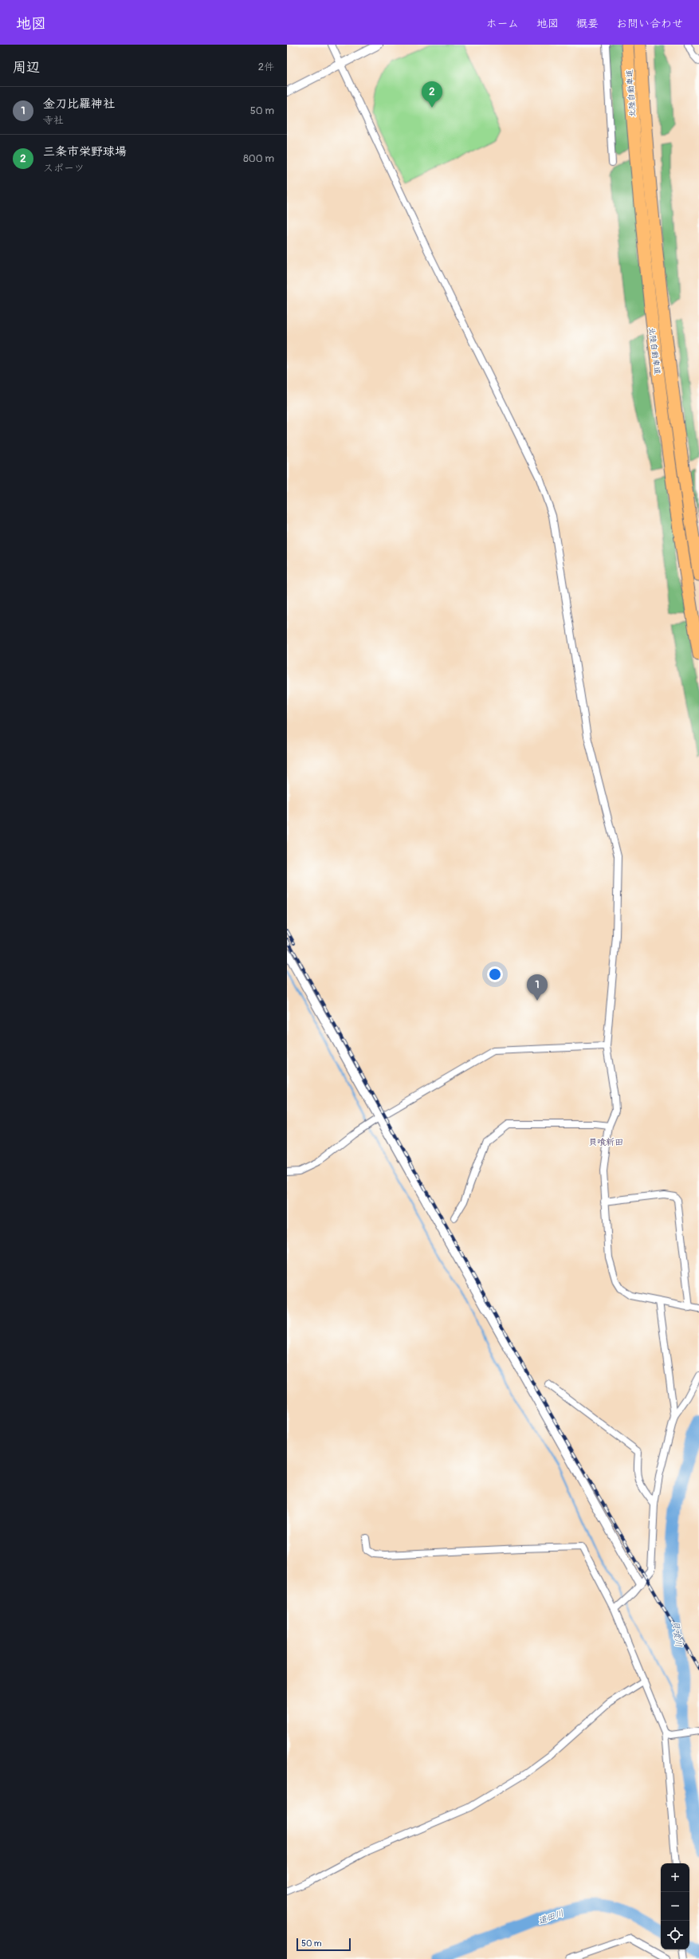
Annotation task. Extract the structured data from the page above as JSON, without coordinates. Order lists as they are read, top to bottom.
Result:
{
  "streets": {
    "highway": ["北陸自動車道"]
  },
  "districts": ["貝喰新田"],
  "water": ["貝喰川", "道田川"],
  "scale_bar": "50 m",
  "page": {
    "header": "地図",
    "nav": [
      "ホーム",
      "地図",
      "概要",
      "お問い合わせ"
    ],
    "heading": ["周辺", "2件"],
    "pins": ["2", "1"],
    "list": [
      {
        "mark": "1",
        "name": "金刀比羅神社",
        "note": "寺社",
        "value": "50 m"
      },
      {
        "mark": "2",
        "name": "三条市栄野球場",
        "note": "スポーツ",
        "value": "800 m"
      }
    ],
    "map_buttons": ["+", "−"],
    "scale": "50 m"
  }
}
